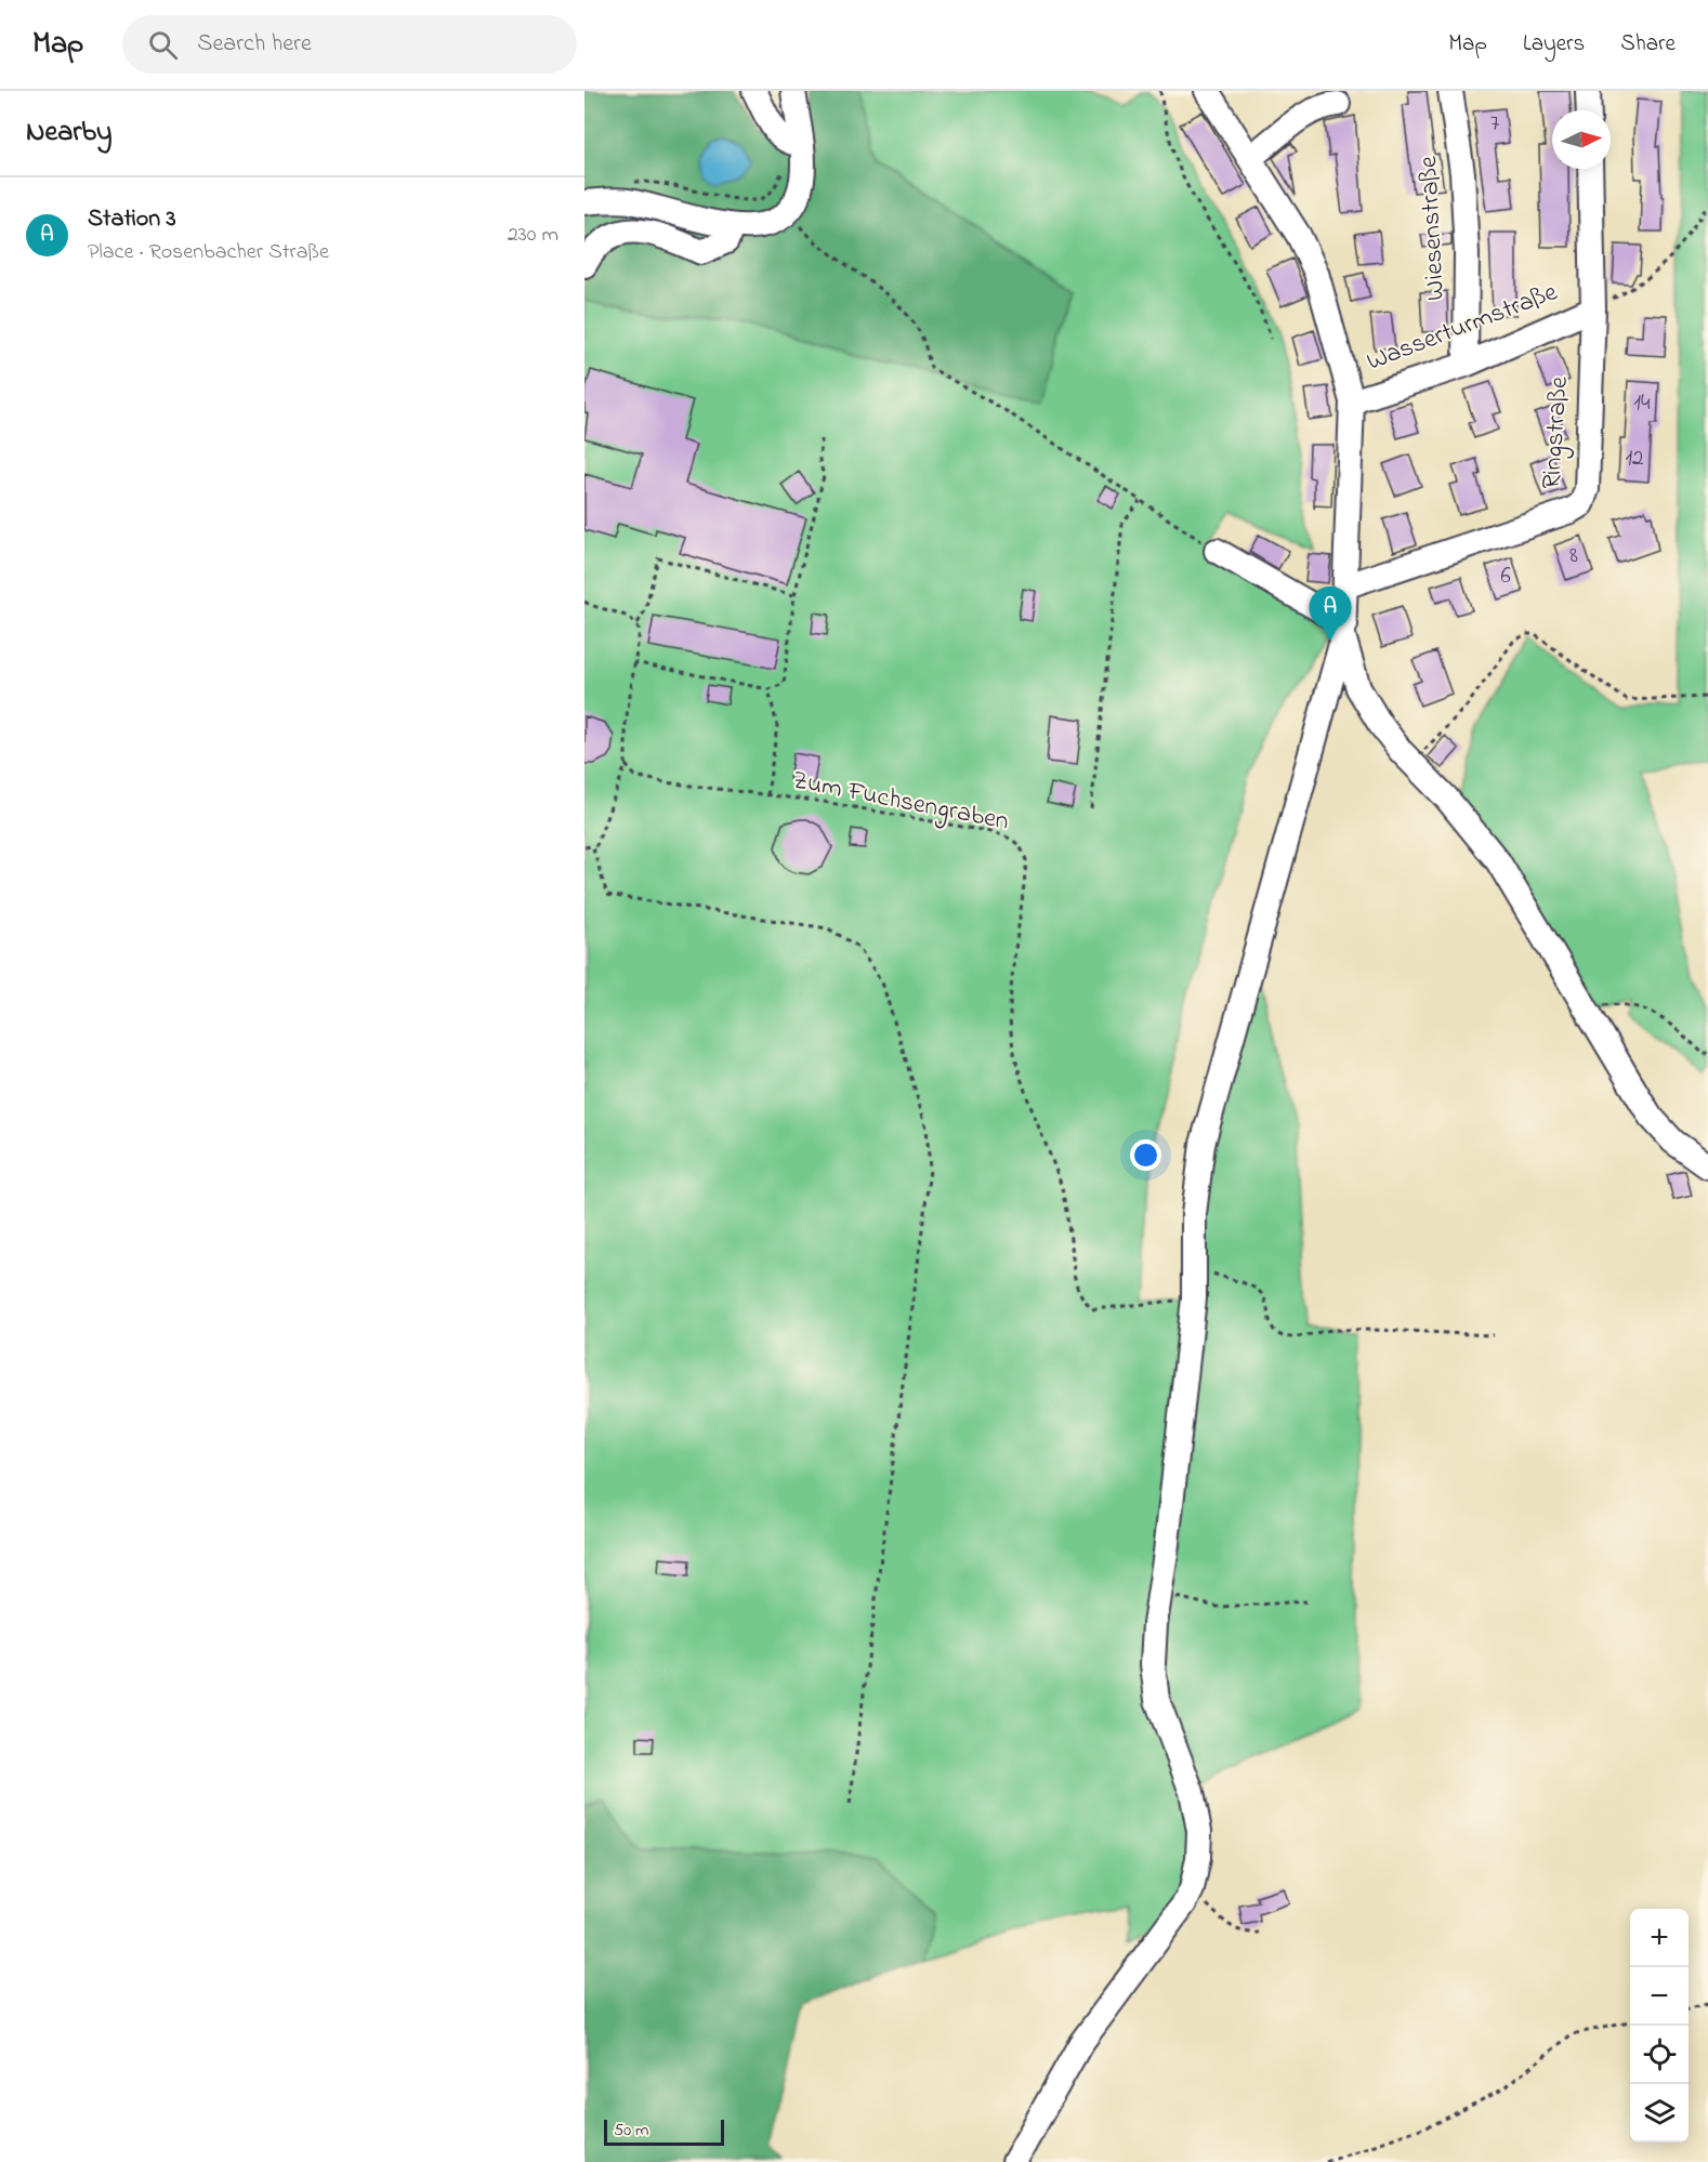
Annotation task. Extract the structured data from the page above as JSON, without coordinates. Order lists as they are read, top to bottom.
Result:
{
  "streets": {
    "street": ["Wiesenstraße", "Wasserturmstraße", "Ringstraße"],
    "path": ["Zum Fuchsengraben"]
  },
  "crossings": [
    ["Wiesenstraße", "Wasserturmstraße"],
    ["Wasserturmstraße", "Ringstraße"]
  ],
  "house_numbers": [
    "7",
    "14",
    "12",
    "8",
    "6"
  ],
  "scale_bar": "50 m",
  "north": "right",
  "page": {
    "header": "Map",
    "search": "Search here",
    "nav": ["Map", "Layers", "Share"],
    "heading": "Nearby",
    "list": [
      {
        "mark": "A",
        "name": "Station 3",
        "note": "Place · Rosenbacher Straße",
        "value": "230 m"
      }
    ],
    "pins": "A",
    "map_buttons": ["+", "−"],
    "scale": "50 m"
  }
}
